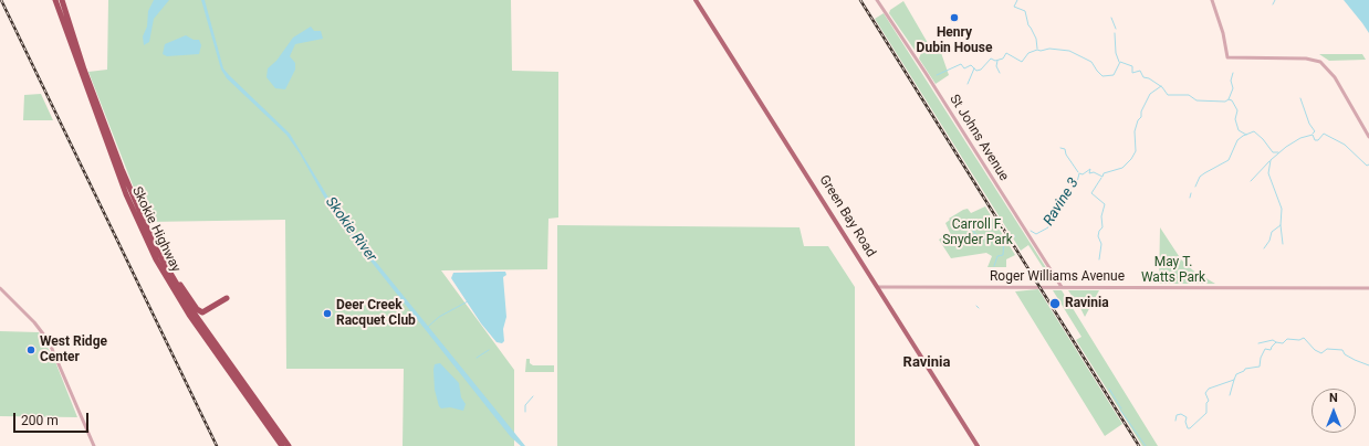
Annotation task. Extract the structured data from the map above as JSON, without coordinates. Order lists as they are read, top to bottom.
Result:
{
  "streets": {
    "highway": ["Skokie Highway"],
    "main road": ["Green Bay Road"],
    "street": ["St Johns Avenue", "Roger Williams Avenue"]
  },
  "crossings": [
    ["St Johns Avenue", "Roger Williams Avenue"],
    ["Green Bay Road", "Roger Williams Avenue"]
  ],
  "districts": ["Ravinia"],
  "water": ["Ravine 3", "Skokie River"],
  "parks": ["Carroll F. Snyder Park", "May T. Watts Park"],
  "places": [
    "Henry Dubin House",
    "Ravinia",
    "Deer Creek Racquet Club",
    "West Ridge Center"
  ],
  "scale_bar": "200 m",
  "north": "top"
}
